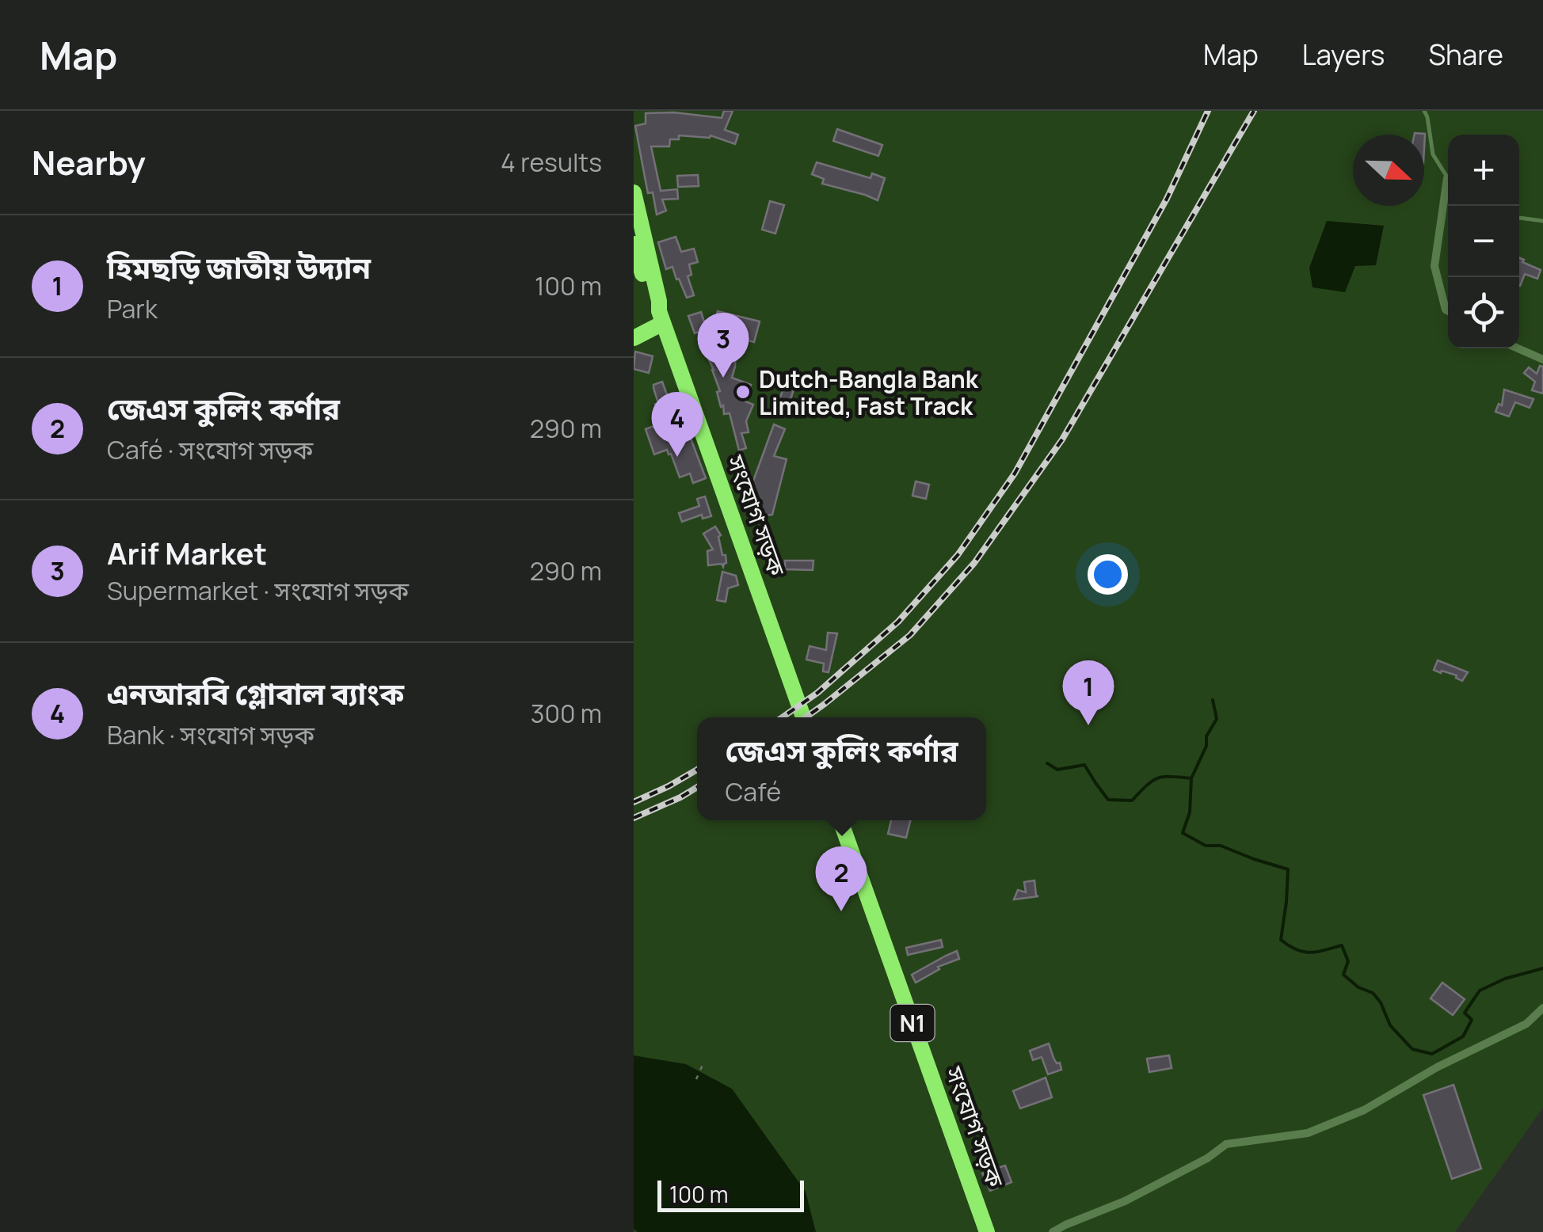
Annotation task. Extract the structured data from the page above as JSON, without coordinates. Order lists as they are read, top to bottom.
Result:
{
  "streets": {
    "highway": ["সংযোগ সড়ক", "N1"]
  },
  "places": ["Dutch-Bangla Bank Limited, Fast Track"],
  "scale_bar": "100 m",
  "north": "right",
  "page": {
    "header": "Map",
    "nav": ["Map", "Layers", "Share"],
    "heading": ["Nearby", "4 results"],
    "map_buttons": ["+", "−"],
    "list": [
      {
        "mark": "1",
        "name": "হিমছড়ি জাতীয় উদ্যান",
        "note": "Park",
        "value": "100 m"
      },
      {
        "mark": "2",
        "name": "জেএস কুলিং কর্ণার",
        "note": "Café · সংযোগ সড়ক",
        "value": "290 m"
      },
      {
        "mark": "3",
        "name": "Arif Market",
        "note": "Supermarket · সংযোগ সড়ক",
        "value": "290 m"
      },
      {
        "mark": "4",
        "name": "এনআরবি গ্লোবাল ব্যাংক",
        "note": "Bank · সংযোগ সড়ক",
        "value": "300 m"
      }
    ],
    "pins": [
      "3",
      "4",
      "1",
      "2"
    ],
    "popup": ["জেএস কুলিং কর্ণার", "Café"],
    "scale": "100 m"
  }
}
